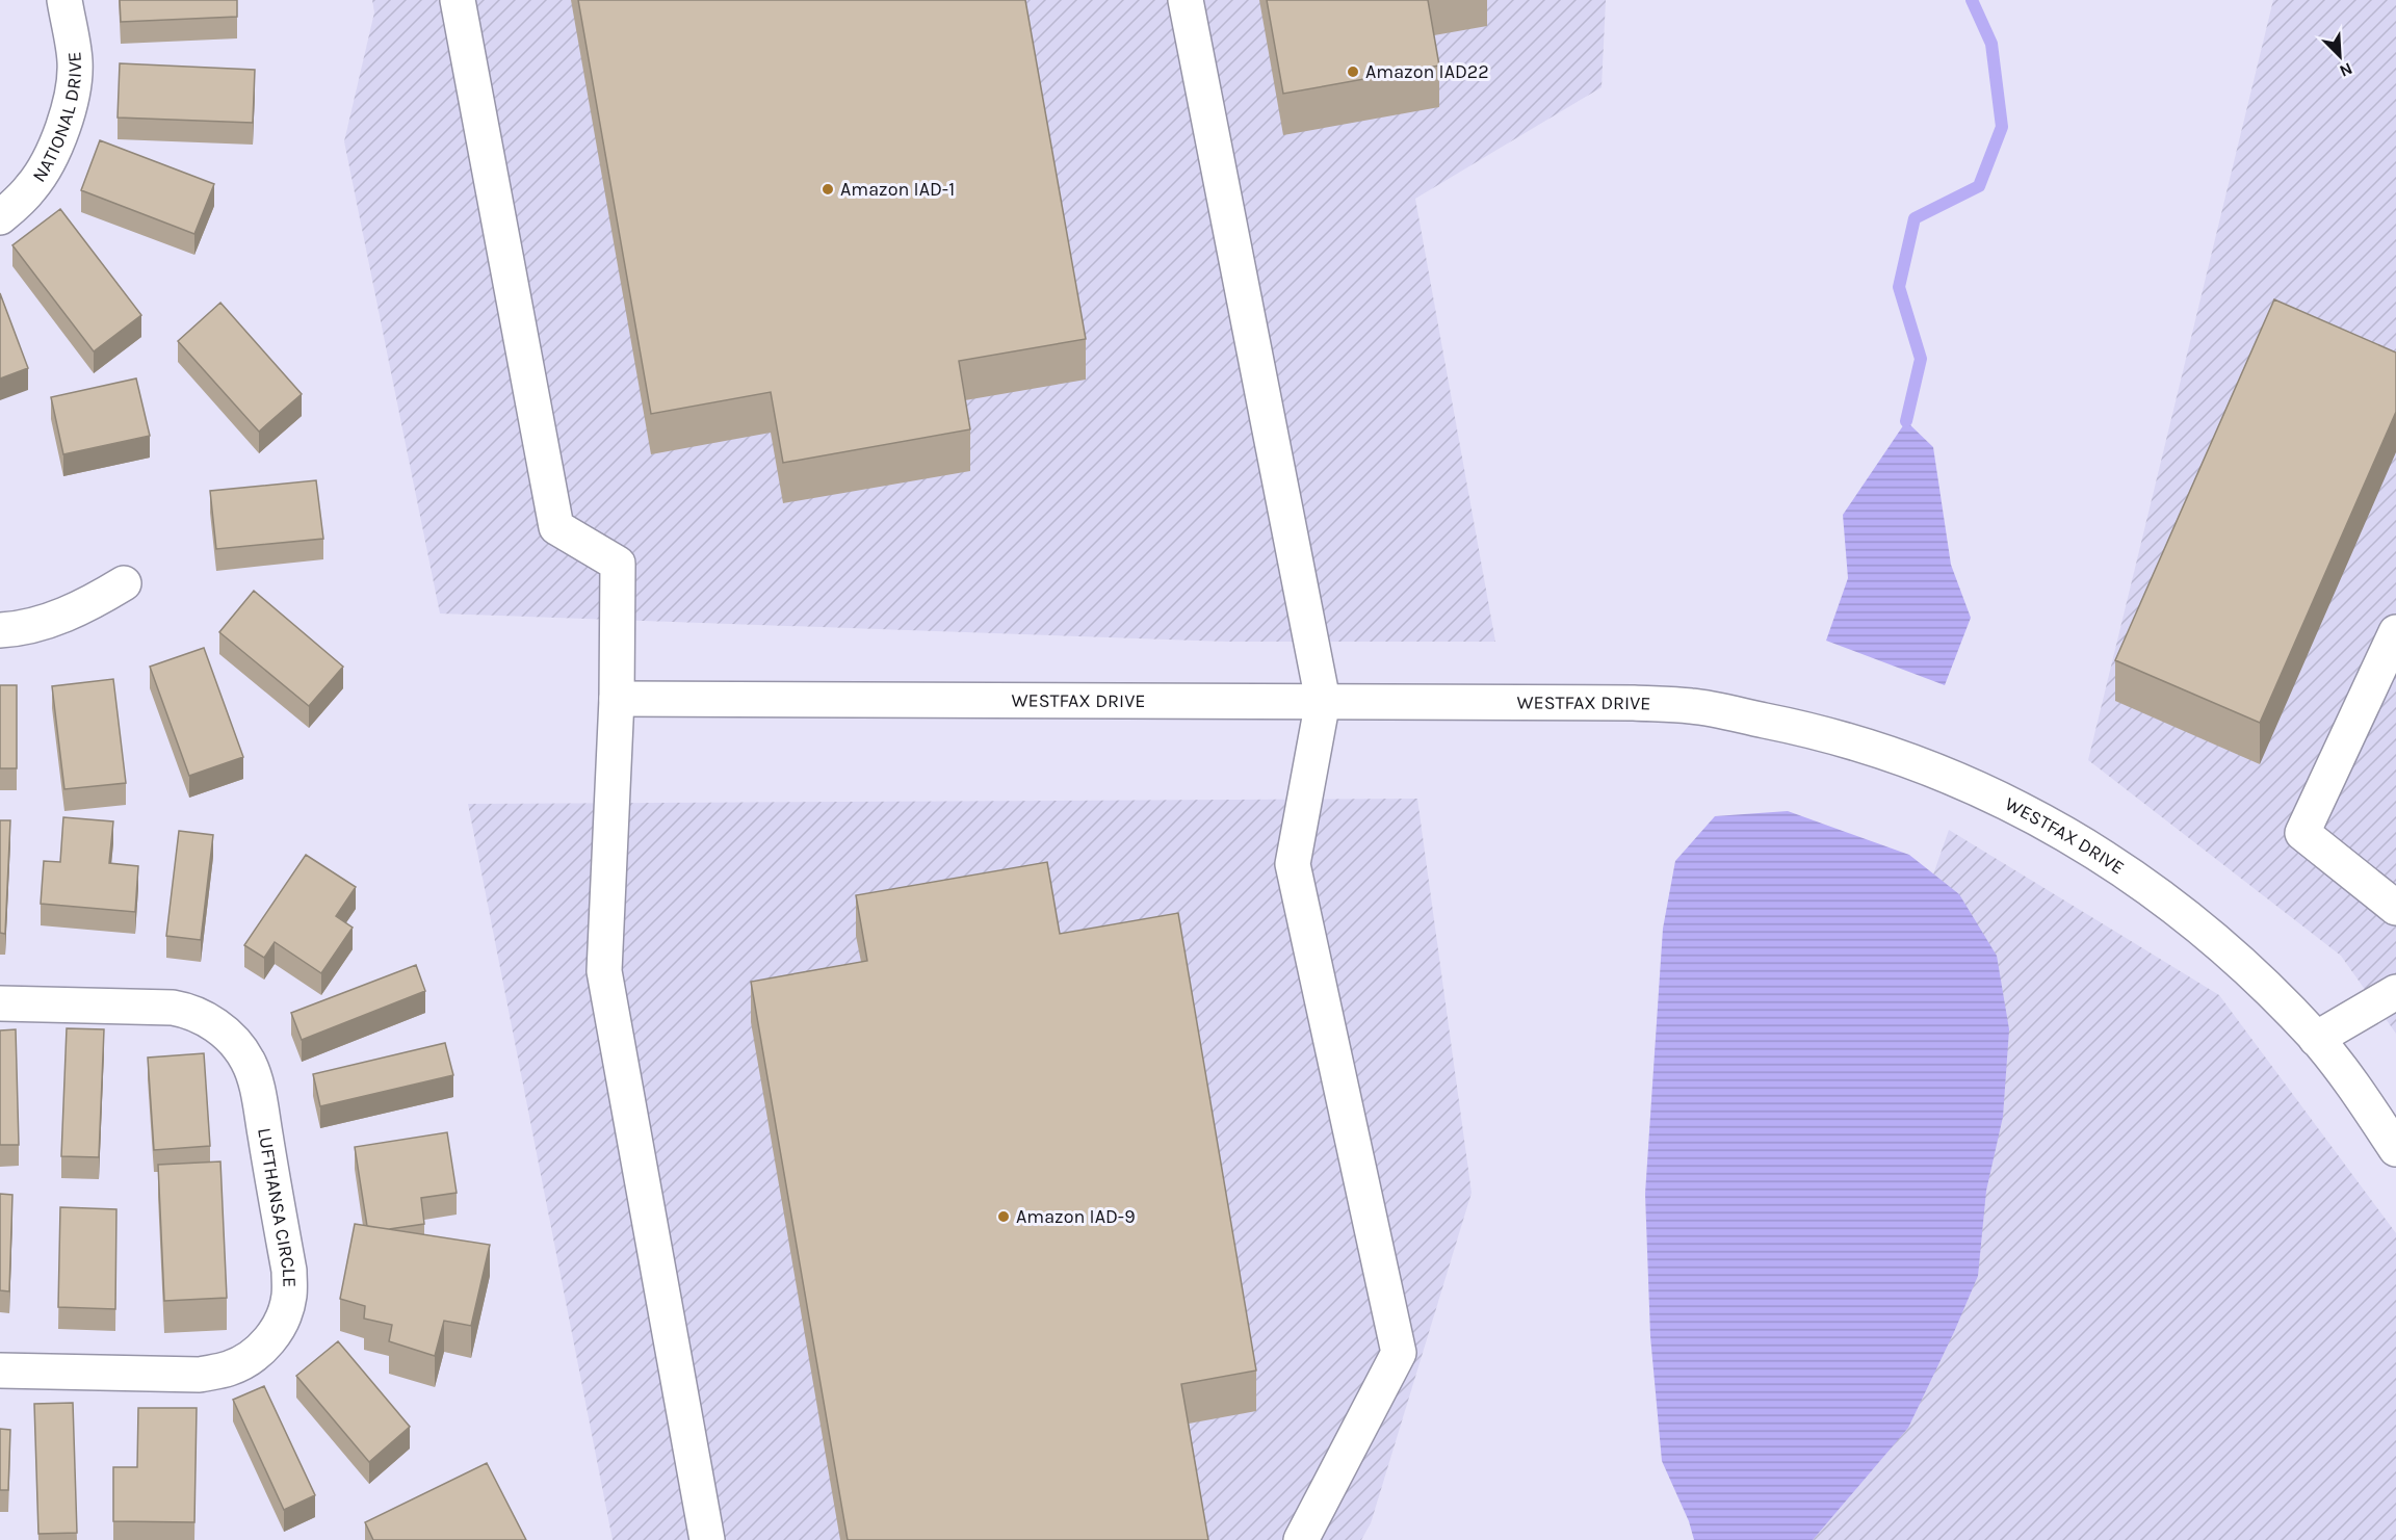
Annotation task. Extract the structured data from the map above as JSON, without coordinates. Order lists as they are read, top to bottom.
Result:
{
  "streets": {
    "street": ["NATIONAL DRIVE", "WESTFAX DRIVE", "LUFTHANSA CIRCLE"]
  },
  "places": ["Amazon IAD22", "Amazon IAD-1", "Amazon IAD-9"],
  "north": "bottom right"
}
